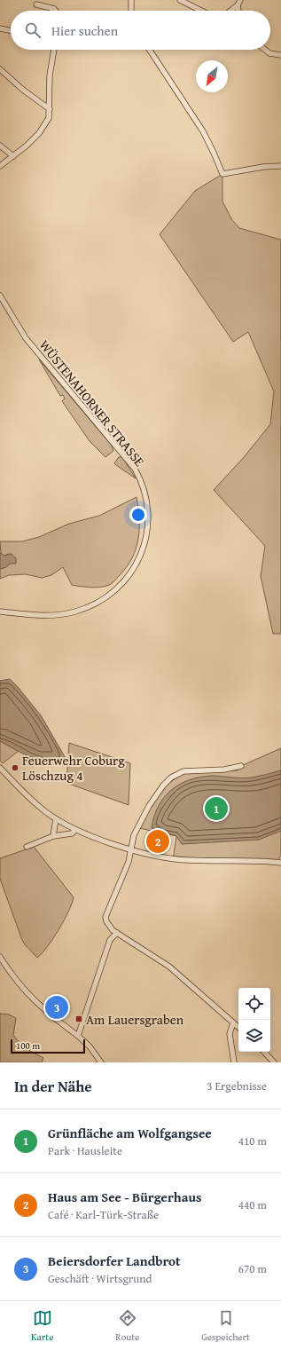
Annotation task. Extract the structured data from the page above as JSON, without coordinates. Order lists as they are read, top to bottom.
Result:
{
  "streets": {
    "street": ["WÜSTENAHORNER STRASSE"]
  },
  "places": {
    "other": ["Feuerwehr Coburg Löschzug 4"],
    "transit": ["Am Lauersgraben"]
  },
  "scale_bar": "100 m",
  "north": "bottom left",
  "page": {
    "search": "Hier suchen",
    "pins": ["1", "2", "3"],
    "scale": "100 m",
    "heading": ["In der Nähe", "3 Ergebnisse"],
    "list": [
      {
        "mark": "1",
        "name": "Grünfläche am Wolfgangsee",
        "note": "Park · Hausleite",
        "value": "410 m"
      },
      {
        "mark": "2",
        "name": "Haus am See - Bürgerhaus",
        "note": "Café · Karl-Türk-Straße",
        "value": "440 m"
      },
      {
        "mark": "3",
        "name": "Beiersdorfer Landbrot",
        "note": "Geschäft · Wirtsgrund",
        "value": "670 m"
      }
    ],
    "nav": ["Karte", "Route", "Gespeichert"]
  }
}
